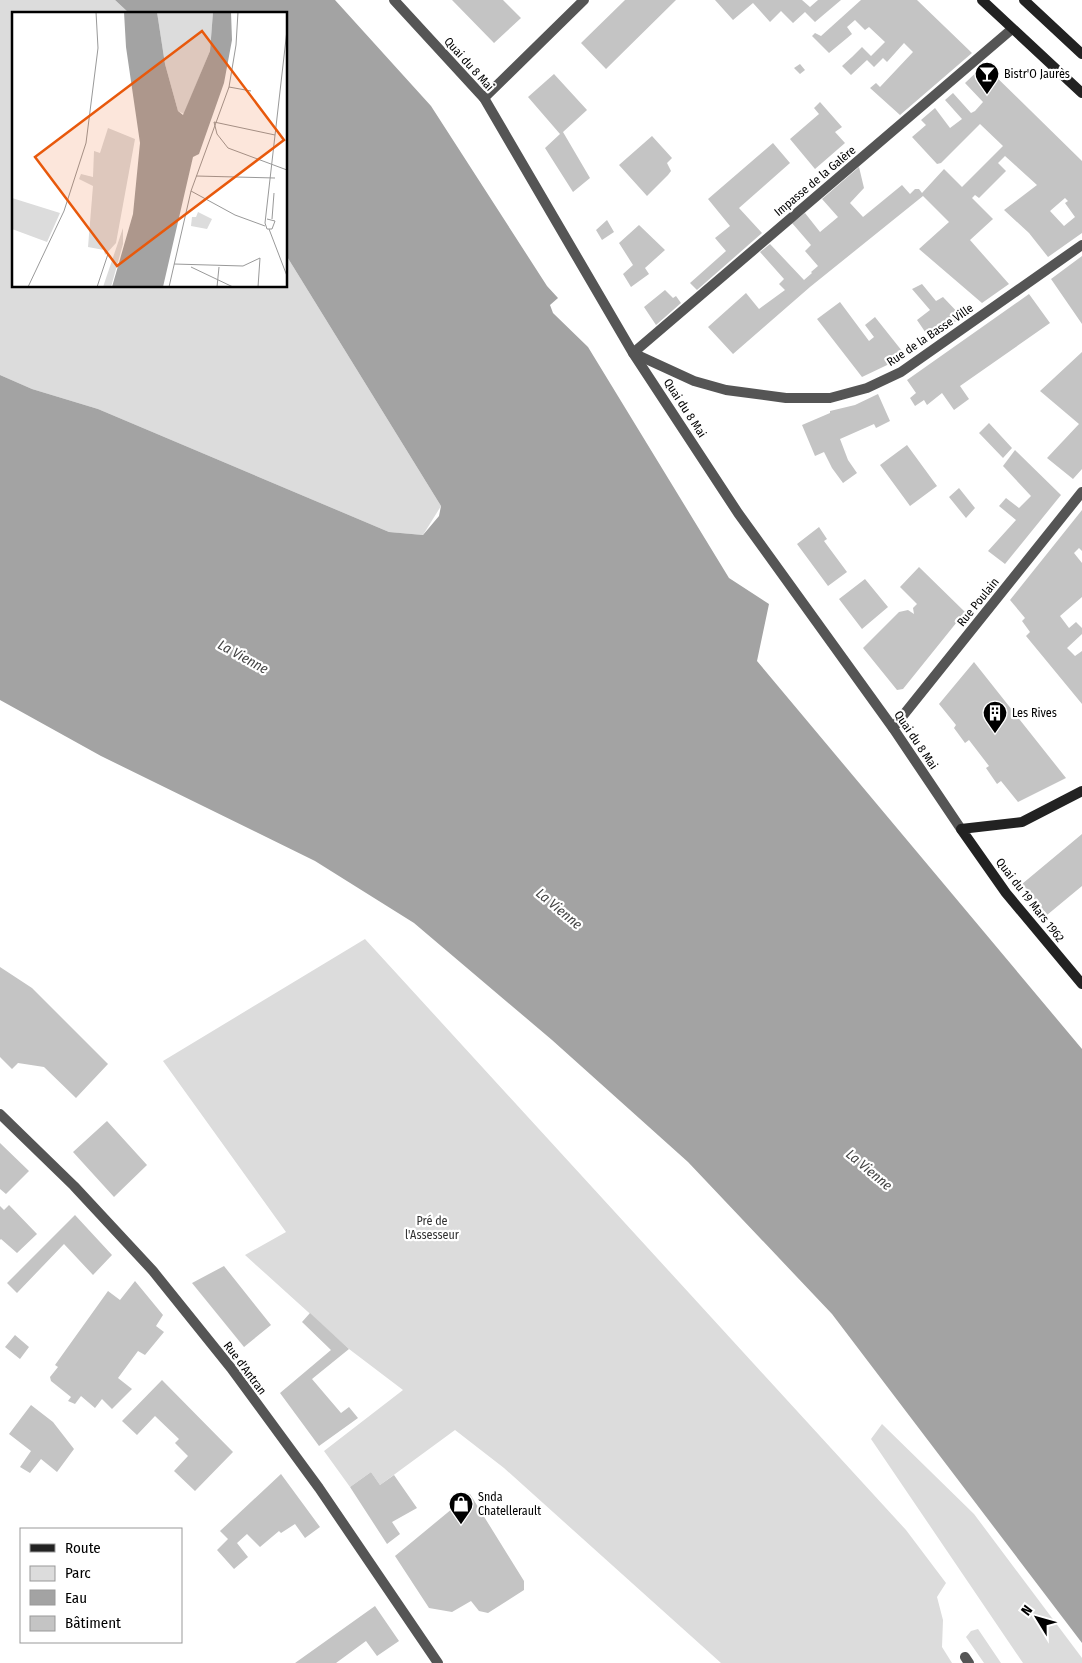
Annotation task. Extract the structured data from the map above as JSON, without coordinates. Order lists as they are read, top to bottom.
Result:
{
  "streets": {
    "main road": ["Quai du 19 Mars 1962"],
    "street": [
      "Quai du 8 Mai",
      "Impasse de la Galère",
      "Rue de la Basse Ville",
      "Rue Poulain",
      "Rue d'Antran"
    ]
  },
  "crossings": [
    ["Quai du 8 Mai", "Impasse de la Galère"],
    ["Quai du 8 Mai", "Rue de la Basse Ville"],
    ["Quai du 8 Mai", "Rue Poulain"],
    ["Quai du 8 Mai", "Quai du 19 Mars 1962"],
    ["Impasse de la Galère", "Rue de la Basse Ville"]
  ],
  "water": ["La Vienne"],
  "parks": ["Pré de l'Assesseur"],
  "places": {
    "bar": ["Bistr'O Jaurès"],
    "building": ["Les Rives"],
    "shop": ["Snda Chatellerault"]
  },
  "legend": [
    "Route",
    "Parc",
    "Eau",
    "Bâtiment"
  ],
  "north": "top left"
}
